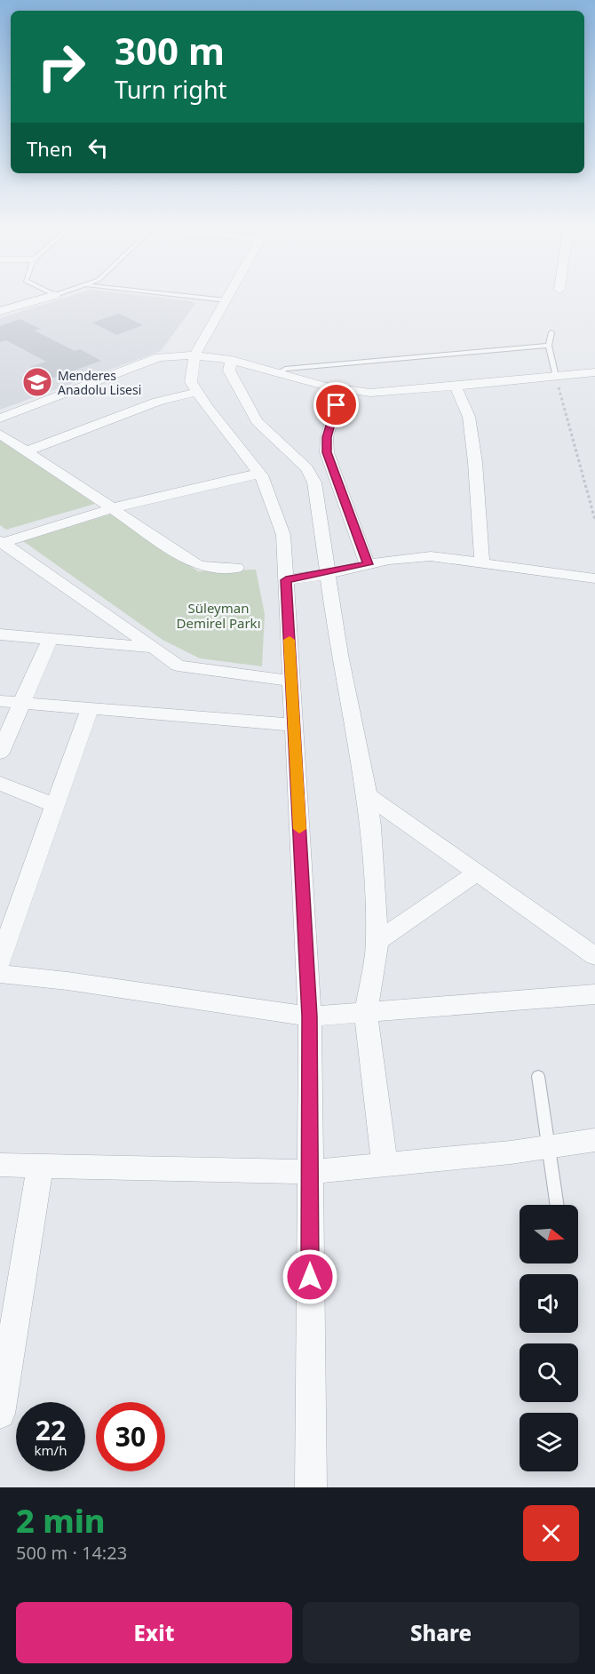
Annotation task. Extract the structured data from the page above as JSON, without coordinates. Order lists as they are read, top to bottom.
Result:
{
  "parks": ["Süleyman Demirel Parkı"],
  "places": {
    "school or university": ["Menderes Anadolu Lisesi"]
  },
  "north": "right",
  "page": {
    "turn": ["300 m", "Turn right"],
    "then": "Then",
    "speed": "22 km/h",
    "limit": "30",
    "heading": ["2 min", "500 m · 14:23"],
    "buttons": ["Exit", "Share"]
  }
}
